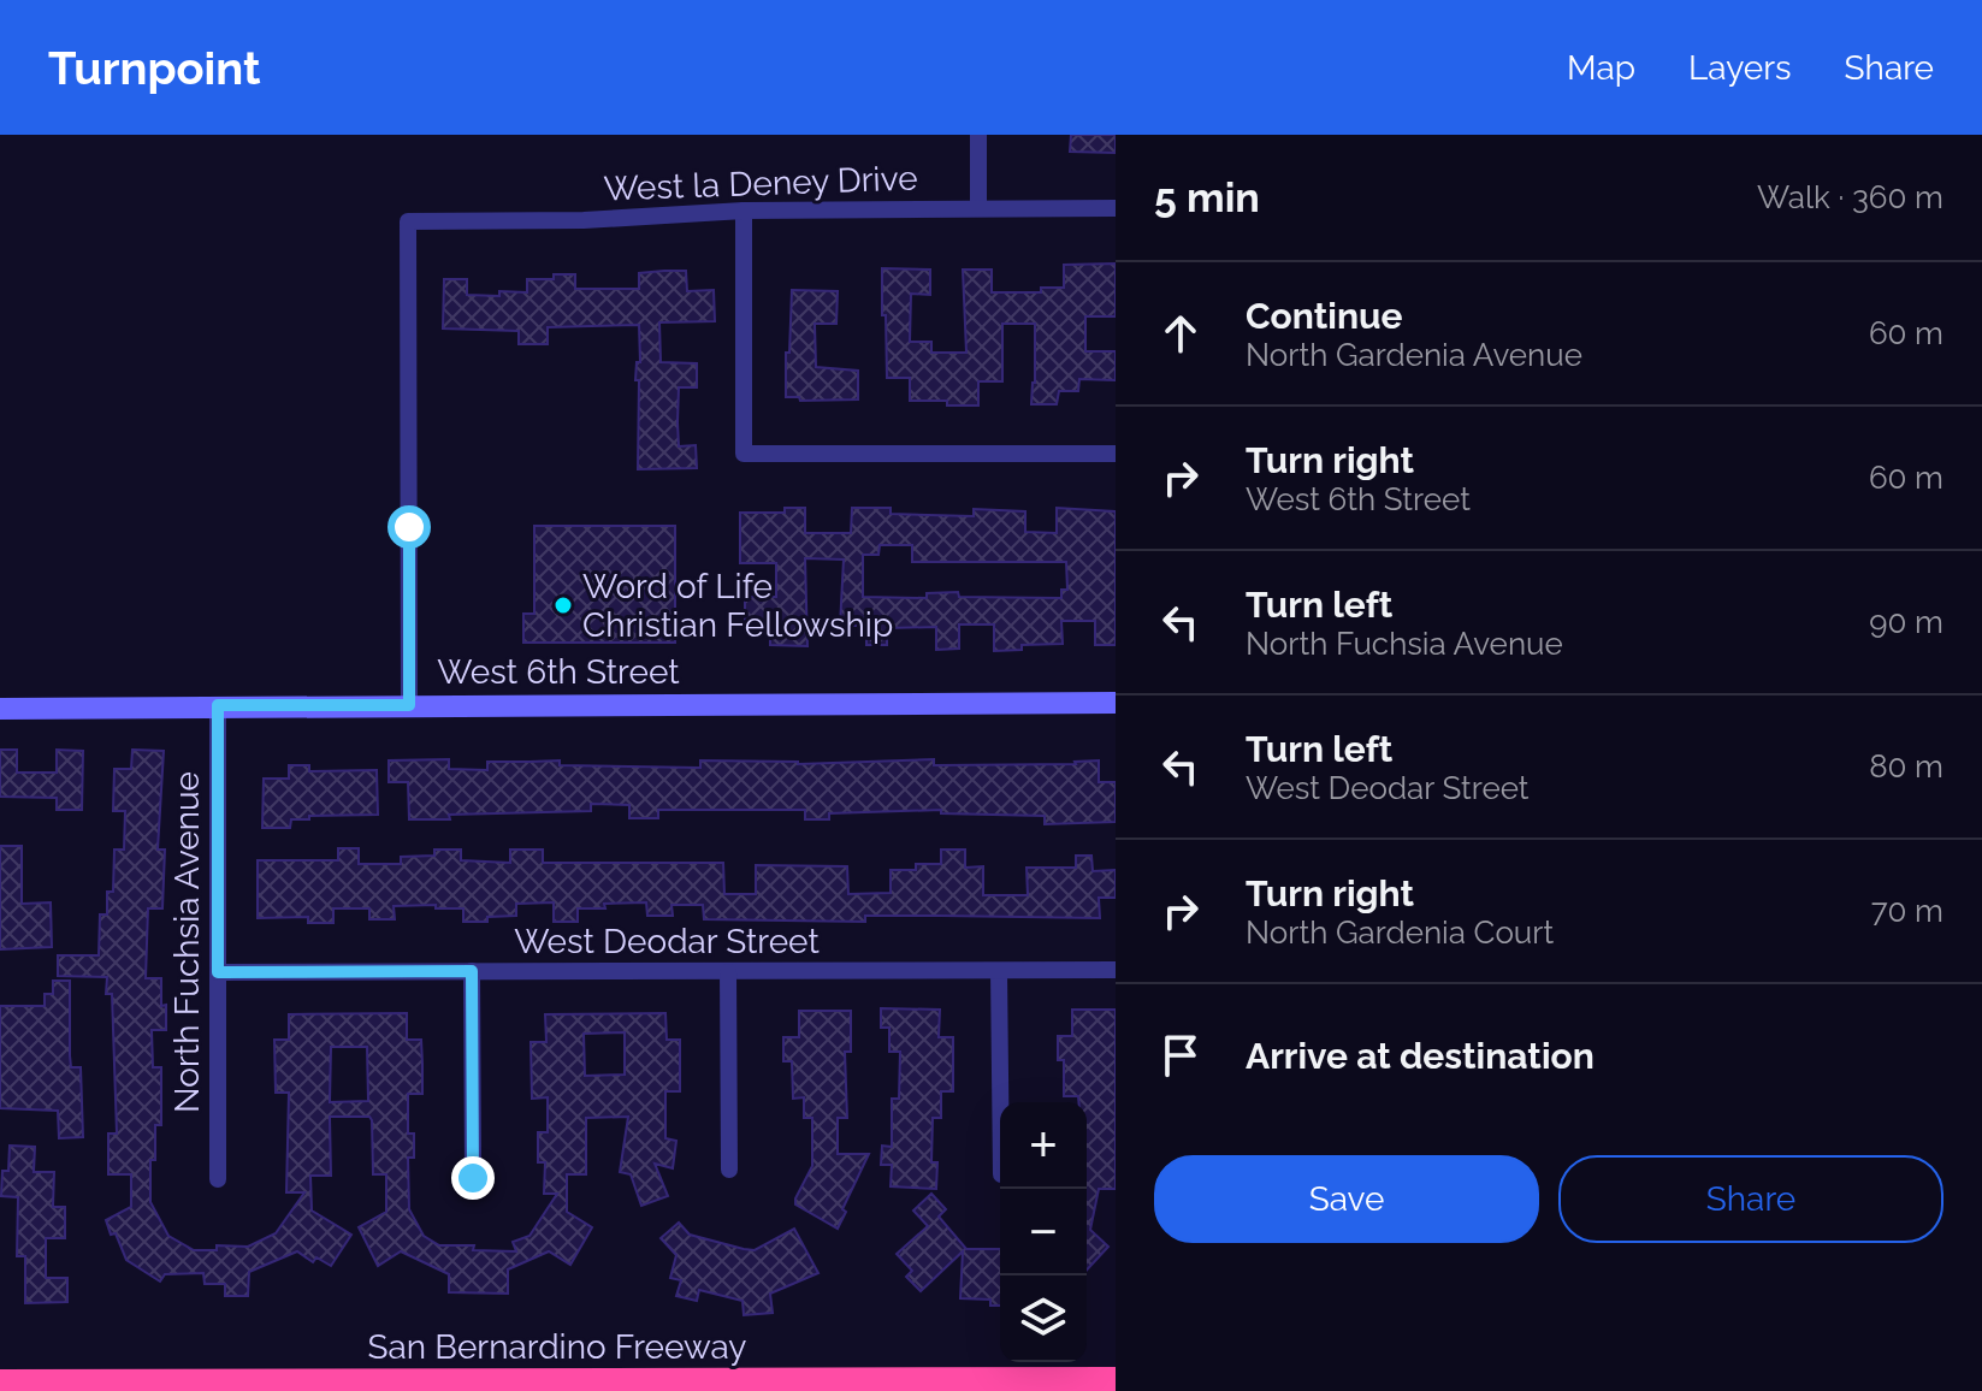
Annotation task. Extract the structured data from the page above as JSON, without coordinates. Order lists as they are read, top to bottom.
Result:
{
  "streets": {
    "highway": ["San Bernardino Freeway"],
    "street": [
      "West la Deney Drive",
      "West 6th Street",
      "West Deodar Street",
      "North Fuchsia Avenue"
    ]
  },
  "crossings": [
    ["West la Deney Drive", "West 6th Street"],
    ["West 6th Street", "North Fuchsia Avenue"],
    ["West Deodar Street", "North Fuchsia Avenue"]
  ],
  "places": ["Word of Life Christian Fellowship"],
  "page": {
    "header": "Turnpoint",
    "nav": ["Map", "Layers", "Share"],
    "heading": ["5 min", "Walk · 360 m"],
    "list": [
      ["Continue", "North Gardenia Avenue", "60 m"],
      ["Turn right", "West 6th Street", "60 m"],
      ["Turn left", "North Fuchsia Avenue", "90 m"],
      ["Turn left", "West Deodar Street", "80 m"],
      ["Turn right", "North Gardenia Court", "70 m"],
      "Arrive at destination"
    ],
    "map_buttons": ["+", "−"],
    "buttons": ["Save", "Share"]
  }
}
